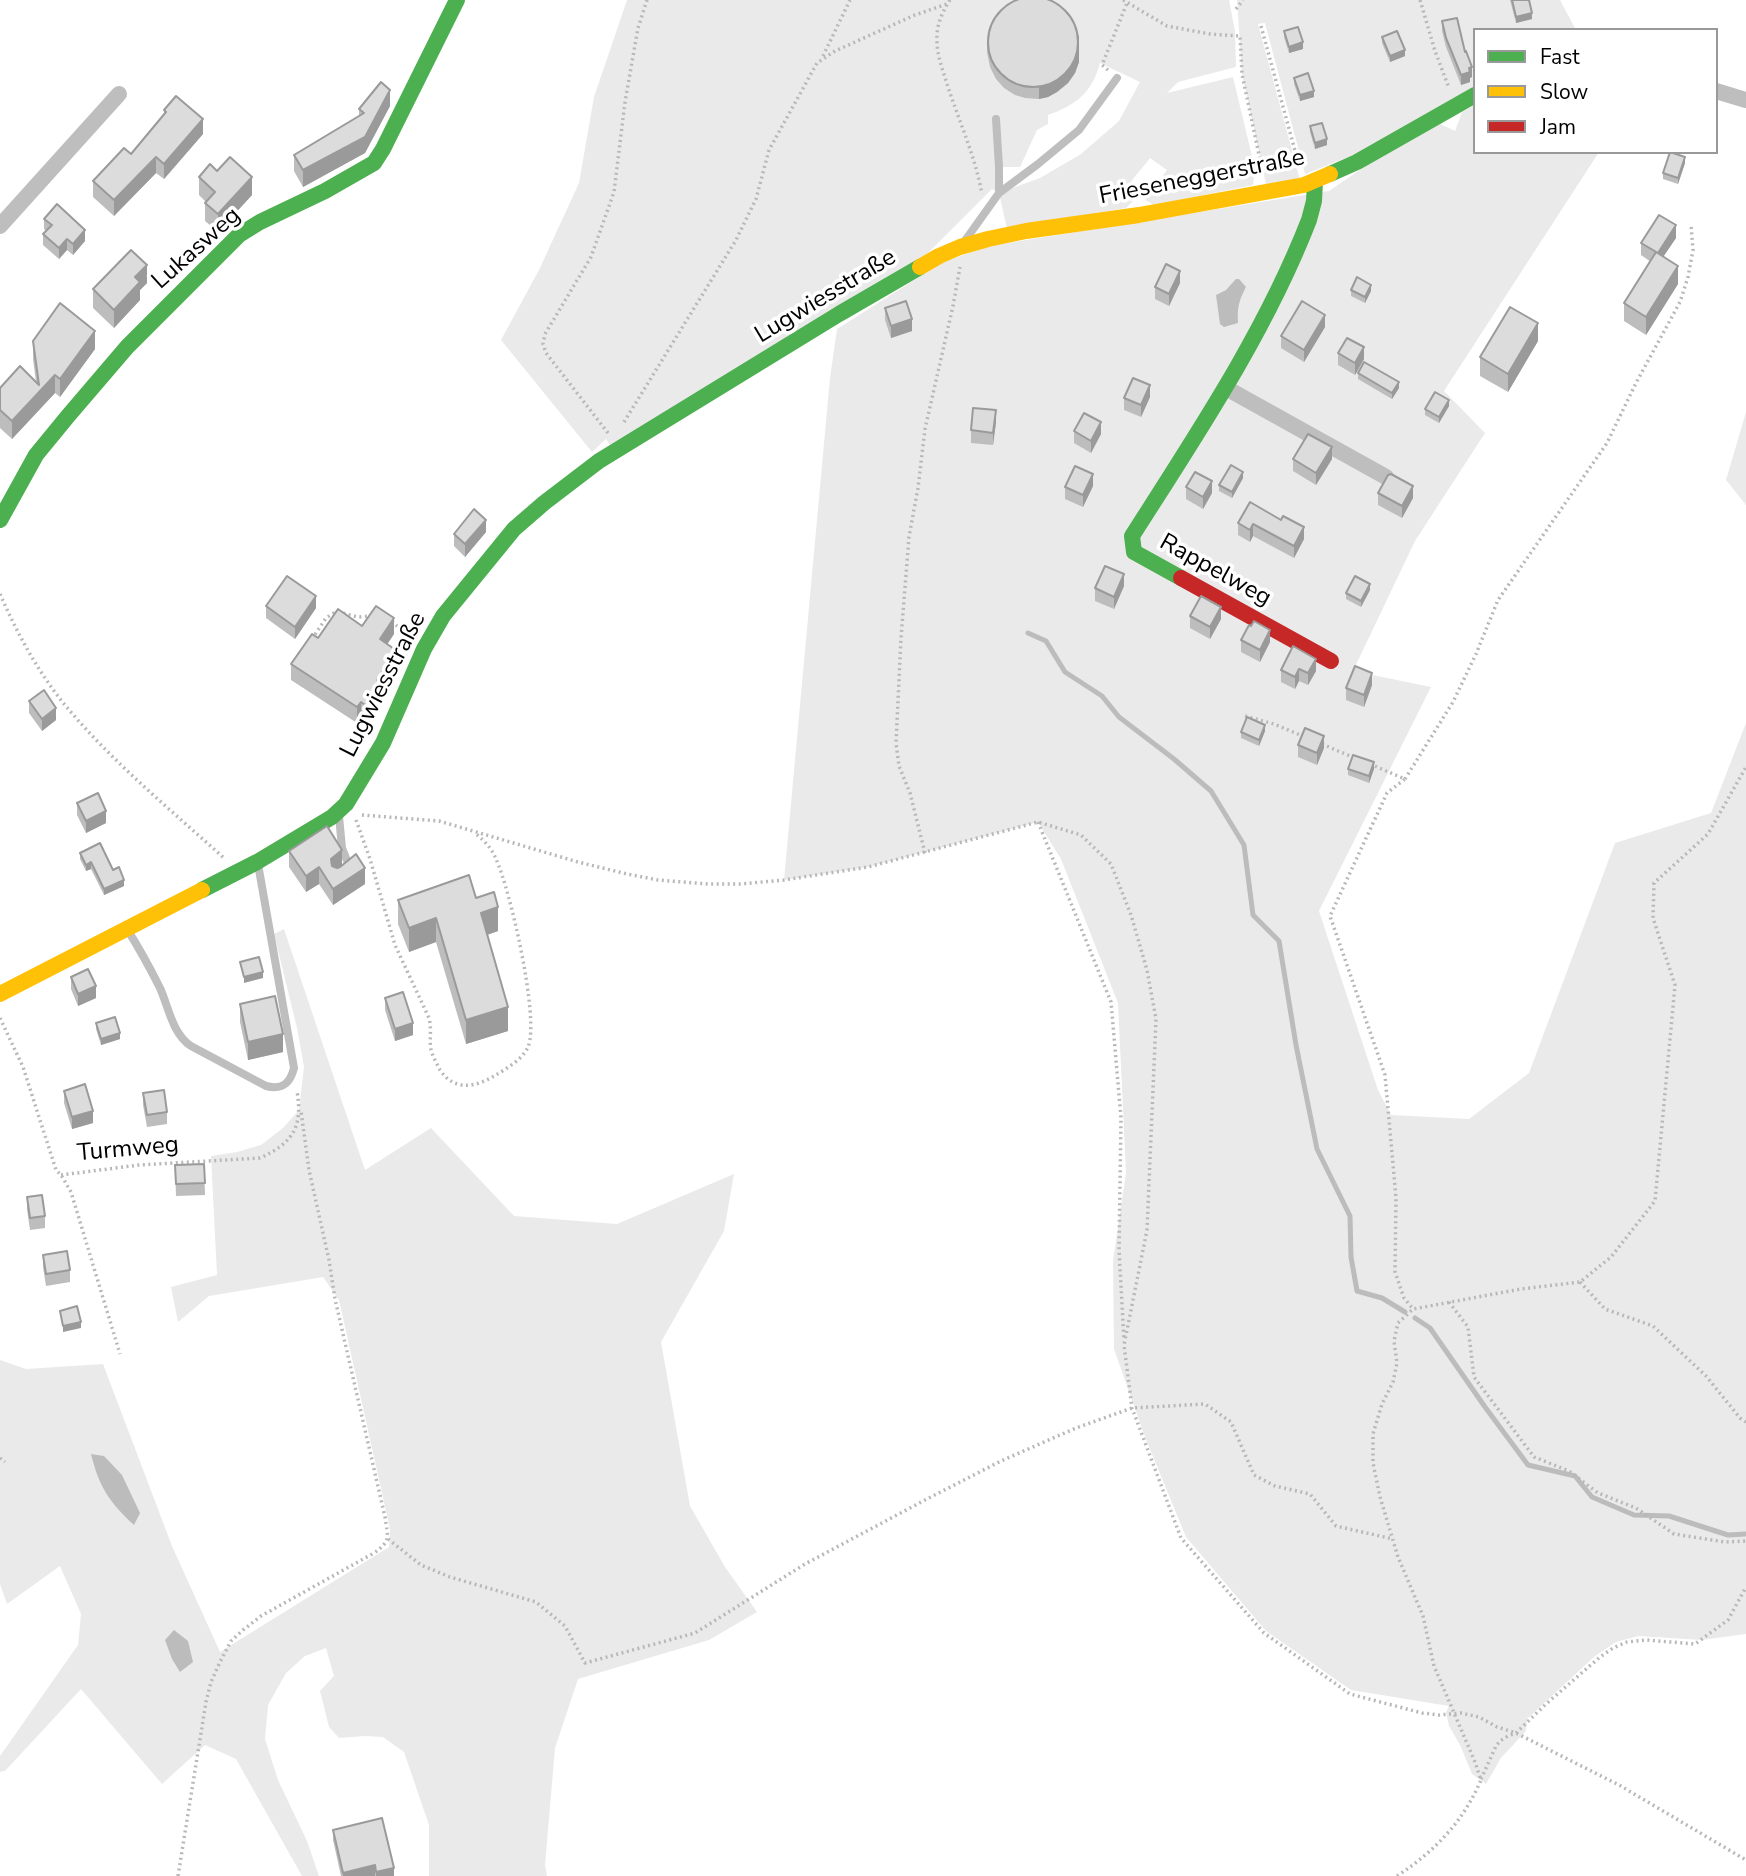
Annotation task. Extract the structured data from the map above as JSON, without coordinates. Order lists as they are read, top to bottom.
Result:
{
  "streets": {
    "street": [
      "Frieseneggerstraße",
      "Lukasweg",
      "Lugwiesstraße",
      "Rappelweg"
    ],
    "path": ["Turmweg"]
  },
  "crossings": [
    ["Frieseneggerstraße", "Lugwiesstraße"],
    ["Frieseneggerstraße", "Rappelweg"]
  ],
  "legend": ["Fast", "Slow", "Jam"]
}
